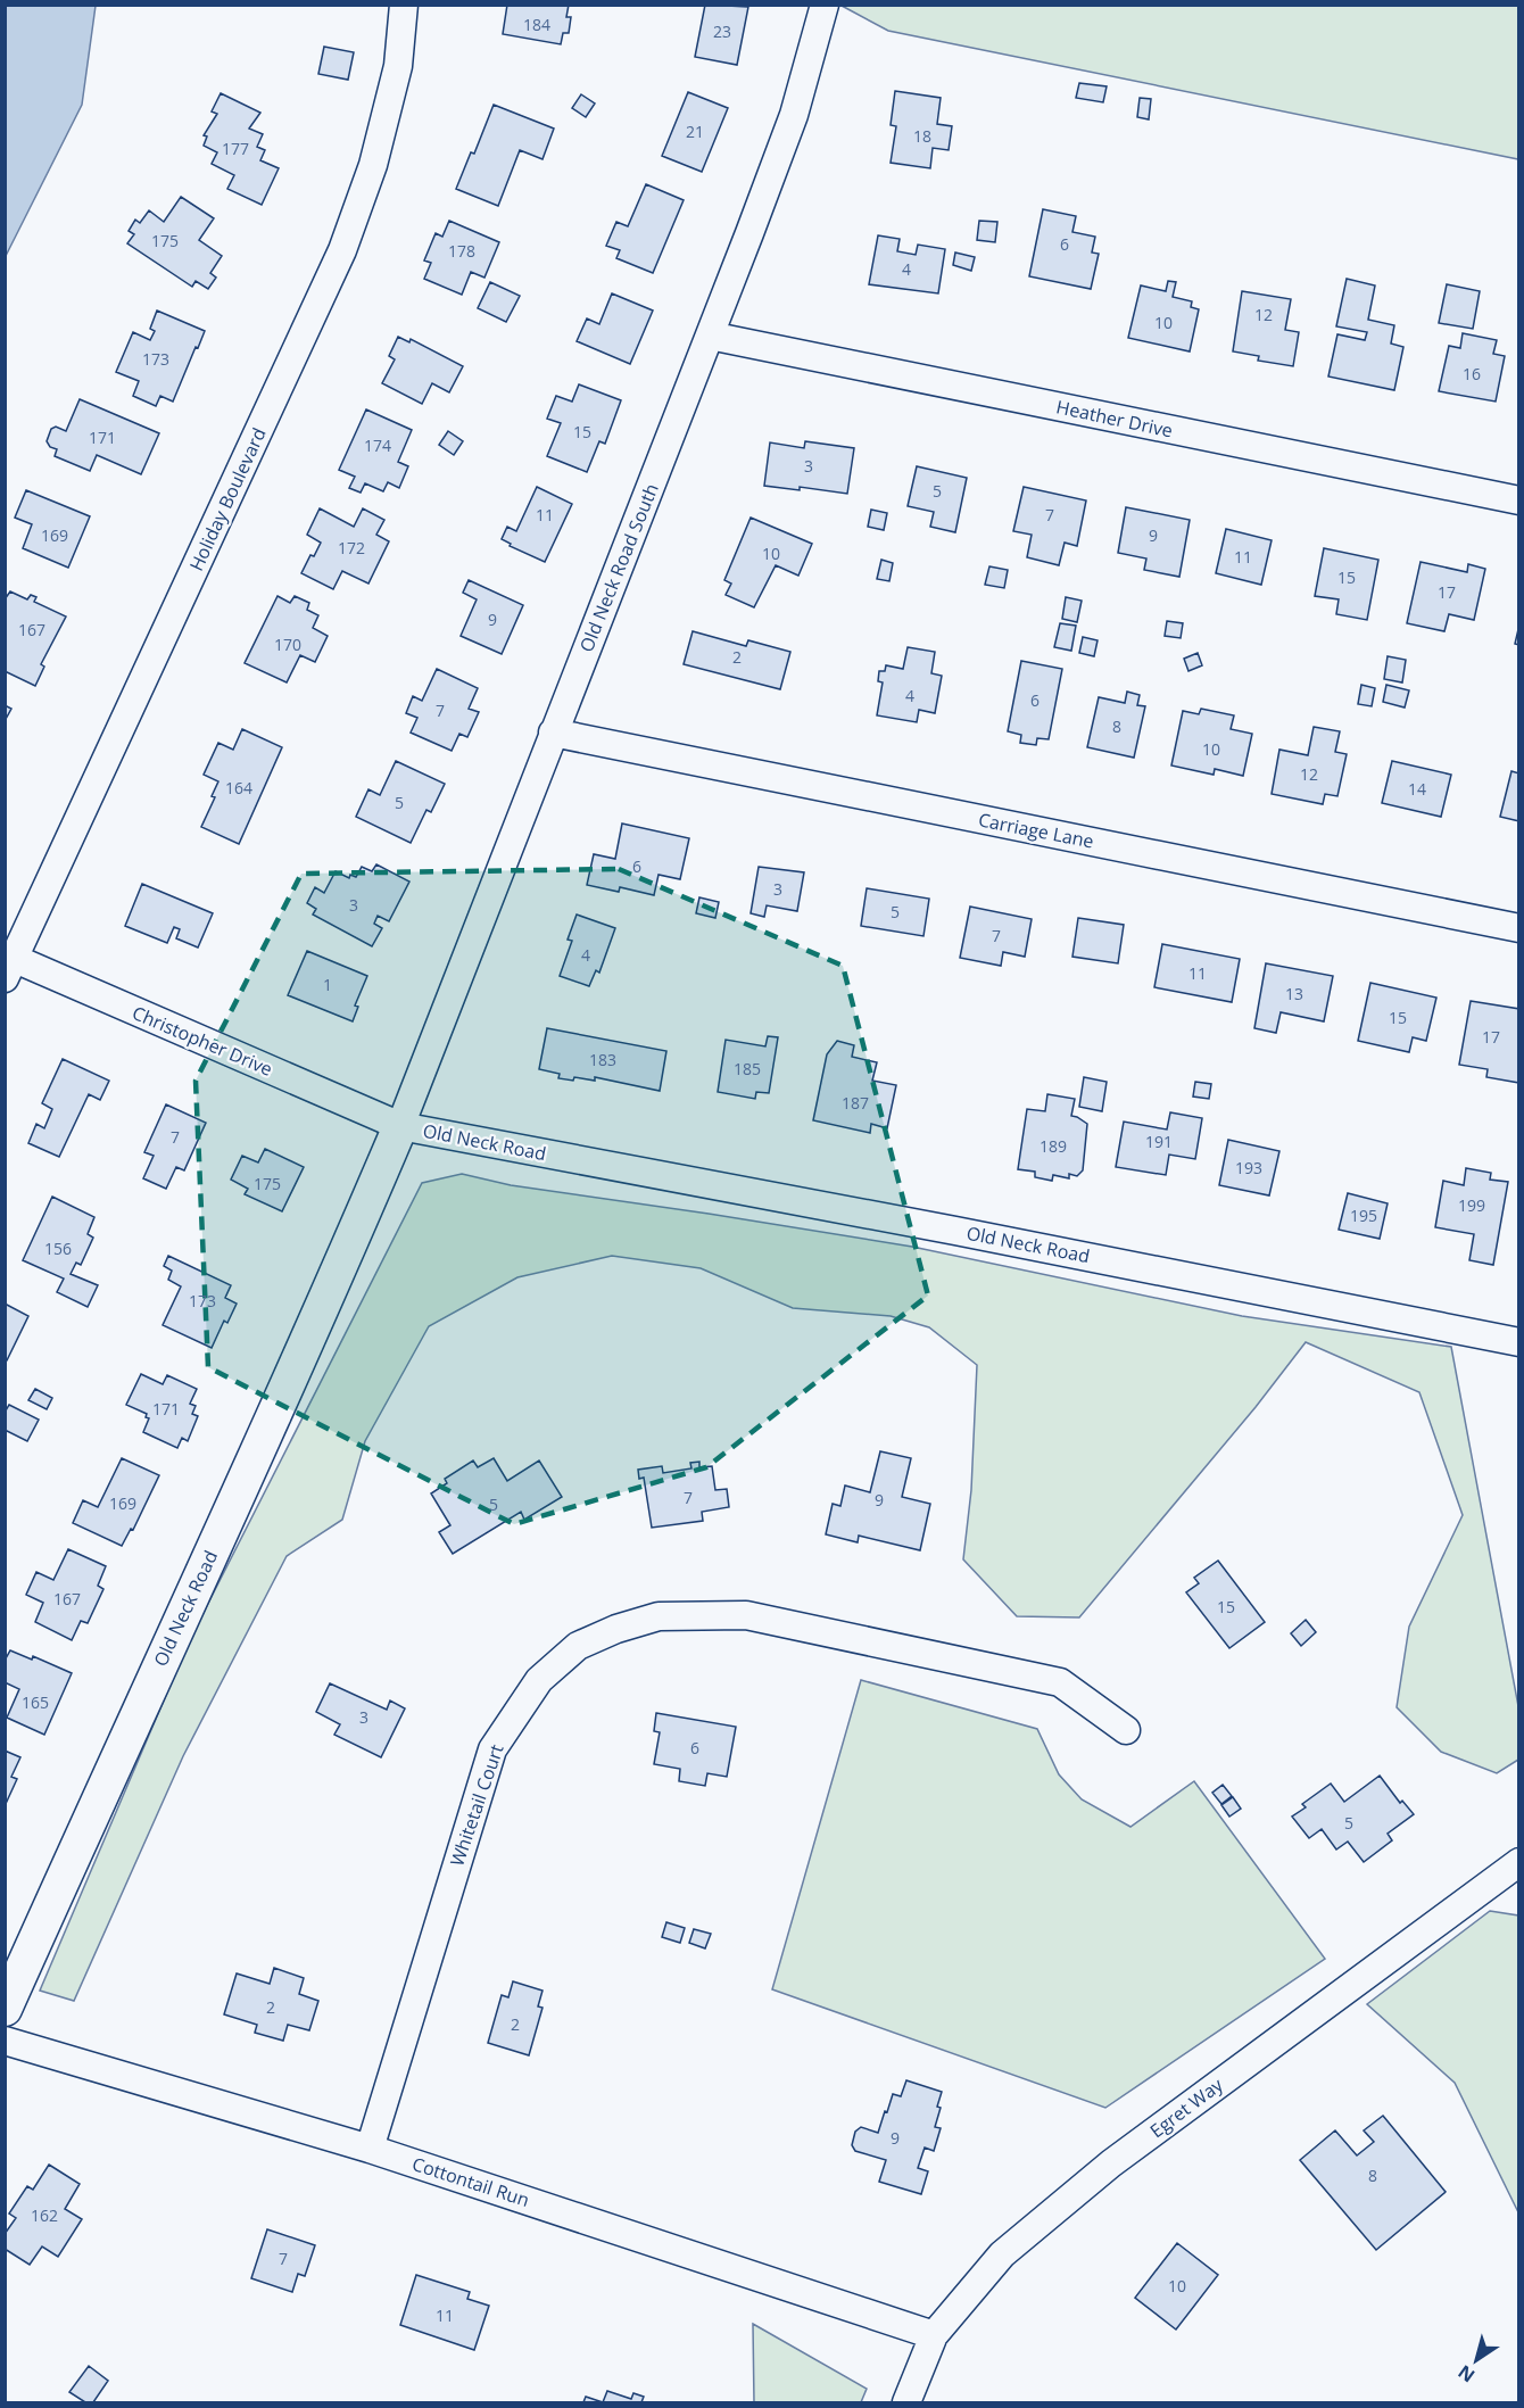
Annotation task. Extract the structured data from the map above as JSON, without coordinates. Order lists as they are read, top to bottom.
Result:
{
  "streets": {
    "street": [
      "Heather Drive",
      "Holiday Boulevard",
      "Old Neck Road South",
      "Carriage Lane",
      "Christopher Drive",
      "Old Neck Road",
      "Whitetail Court",
      "Egret Way",
      "Cottontail Run"
    ]
  },
  "crossings": [
    ["Heather Drive", "Old Neck Road South"],
    ["Holiday Boulevard", "Christopher Drive"],
    ["Old Neck Road South", "Carriage Lane"],
    ["Old Neck Road South", "Christopher Drive"],
    ["Old Neck Road South", "Old Neck Road"],
    ["Christopher Drive", "Old Neck Road"],
    ["Whitetail Court", "Cottontail Run"],
    ["Egret Way", "Cottontail Run"]
  ],
  "house_numbers": [
    "184",
    "23",
    "21",
    "18",
    "177",
    "175",
    "6",
    "178",
    "4",
    "12",
    "10",
    "173",
    "16",
    "15",
    "171",
    "174",
    "3",
    "5",
    "11",
    "7",
    "169",
    "9",
    "172",
    "10",
    "11",
    "15",
    "17",
    "9",
    "167",
    "170",
    "2",
    "4",
    "6",
    "7",
    "8",
    "10",
    "12",
    "164",
    "14",
    "5",
    "6",
    "3",
    "3",
    "5",
    "7",
    "4",
    "11",
    "1",
    "13",
    "15",
    "17",
    "183",
    "185",
    "187",
    "7",
    "191",
    "189",
    "193",
    "175",
    "199",
    "195",
    "156",
    "173",
    "171",
    "7",
    "9",
    "169",
    "5",
    "167",
    "15",
    "165",
    "3",
    "6",
    "5",
    "2",
    "2",
    "9",
    "8",
    "162",
    "7",
    "10",
    "11"
  ],
  "north": "bottom left"
}
